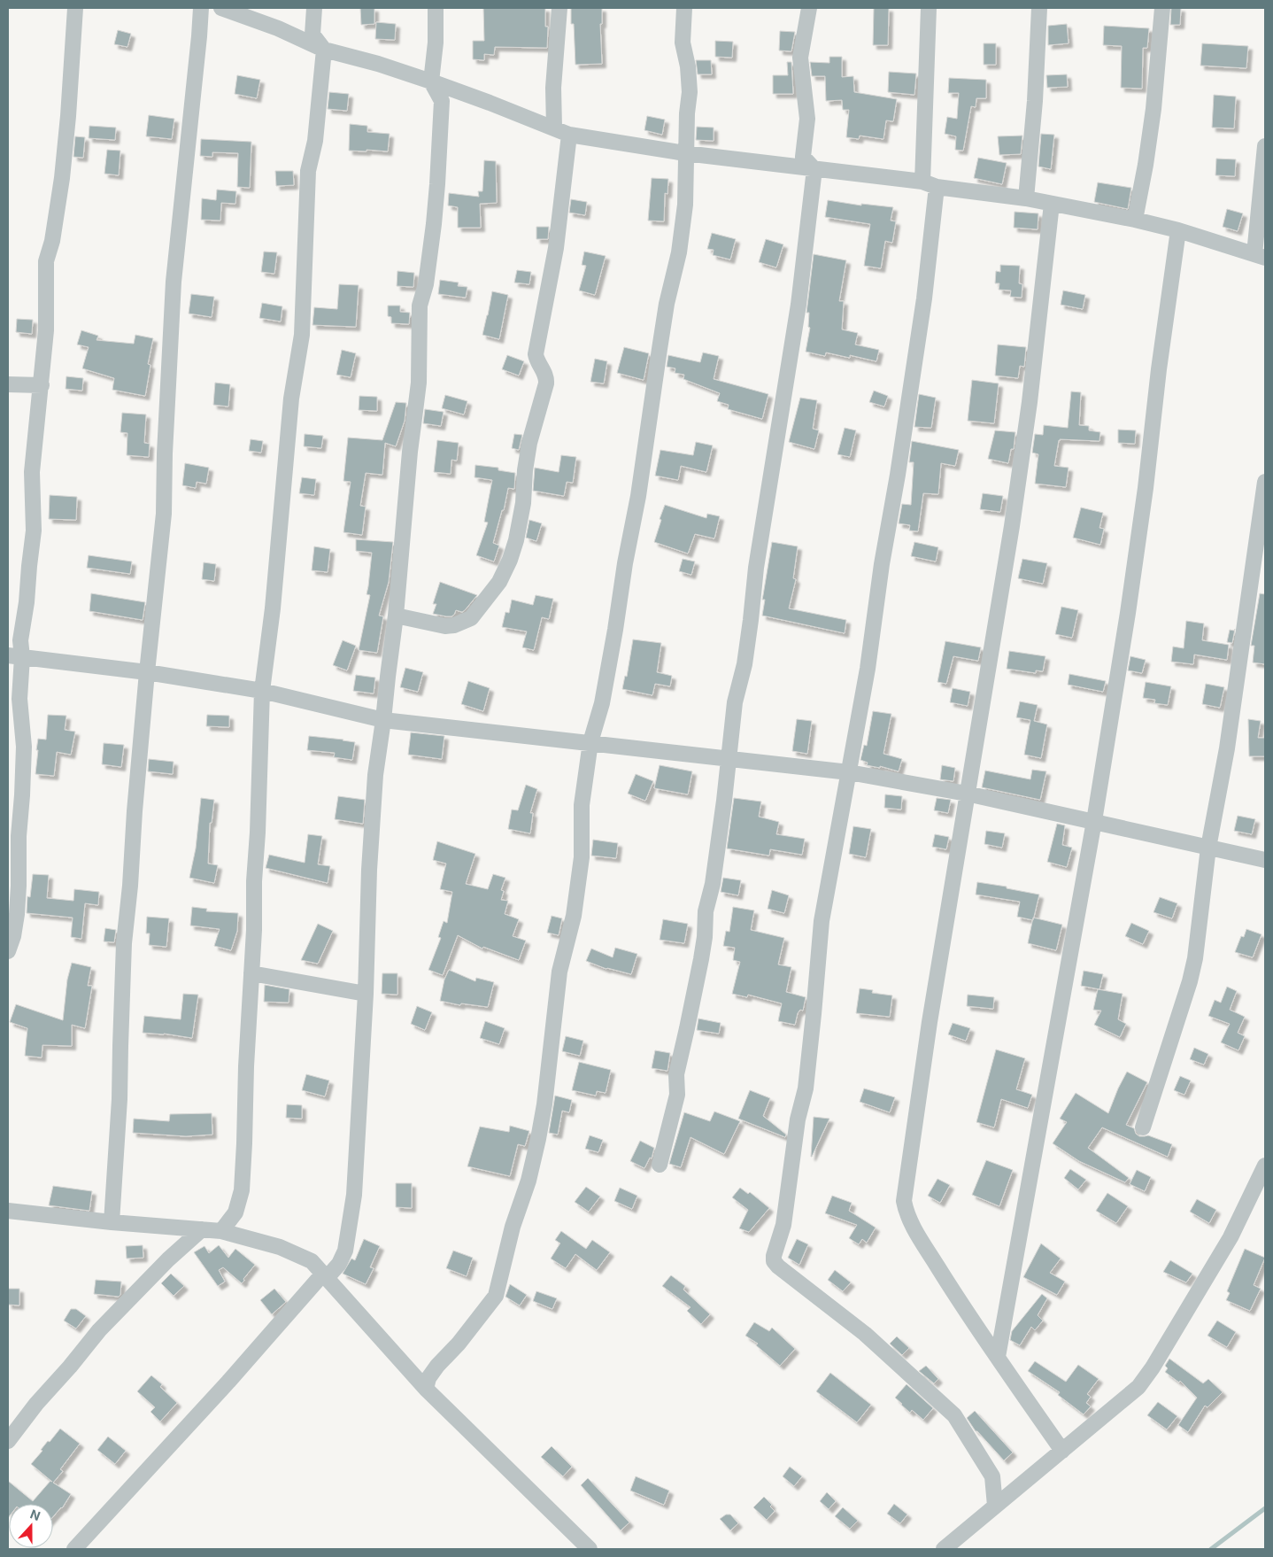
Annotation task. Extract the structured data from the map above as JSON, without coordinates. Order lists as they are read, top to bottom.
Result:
{
  "north": "top"
}
